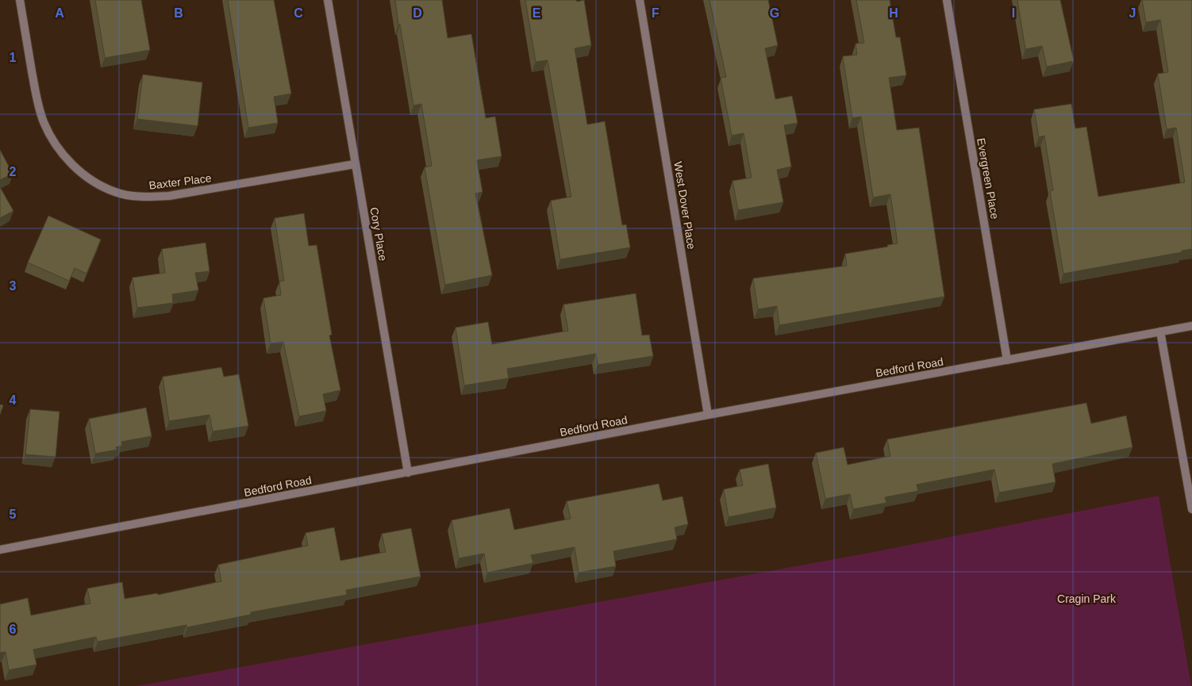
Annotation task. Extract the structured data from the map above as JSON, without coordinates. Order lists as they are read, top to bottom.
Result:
{
  "streets": {
    "street": [
      "Evergreen Place",
      "Baxter Place",
      "West Dover Place",
      "Cory Place",
      "Bedford Road"
    ]
  },
  "crossings": [
    ["Evergreen Place", "Bedford Road"],
    ["Baxter Place", "Cory Place"],
    ["West Dover Place", "Bedford Road"],
    ["Cory Place", "Bedford Road"]
  ],
  "parks": ["Cragin Park"],
  "grid": {
    "columns": [
      "A",
      "B",
      "C",
      "D",
      "E",
      "F",
      "G",
      "H",
      "I",
      "J"
    ],
    "rows": [
      "1",
      "2",
      "3",
      "4",
      "5",
      "6"
    ]
  }
}
